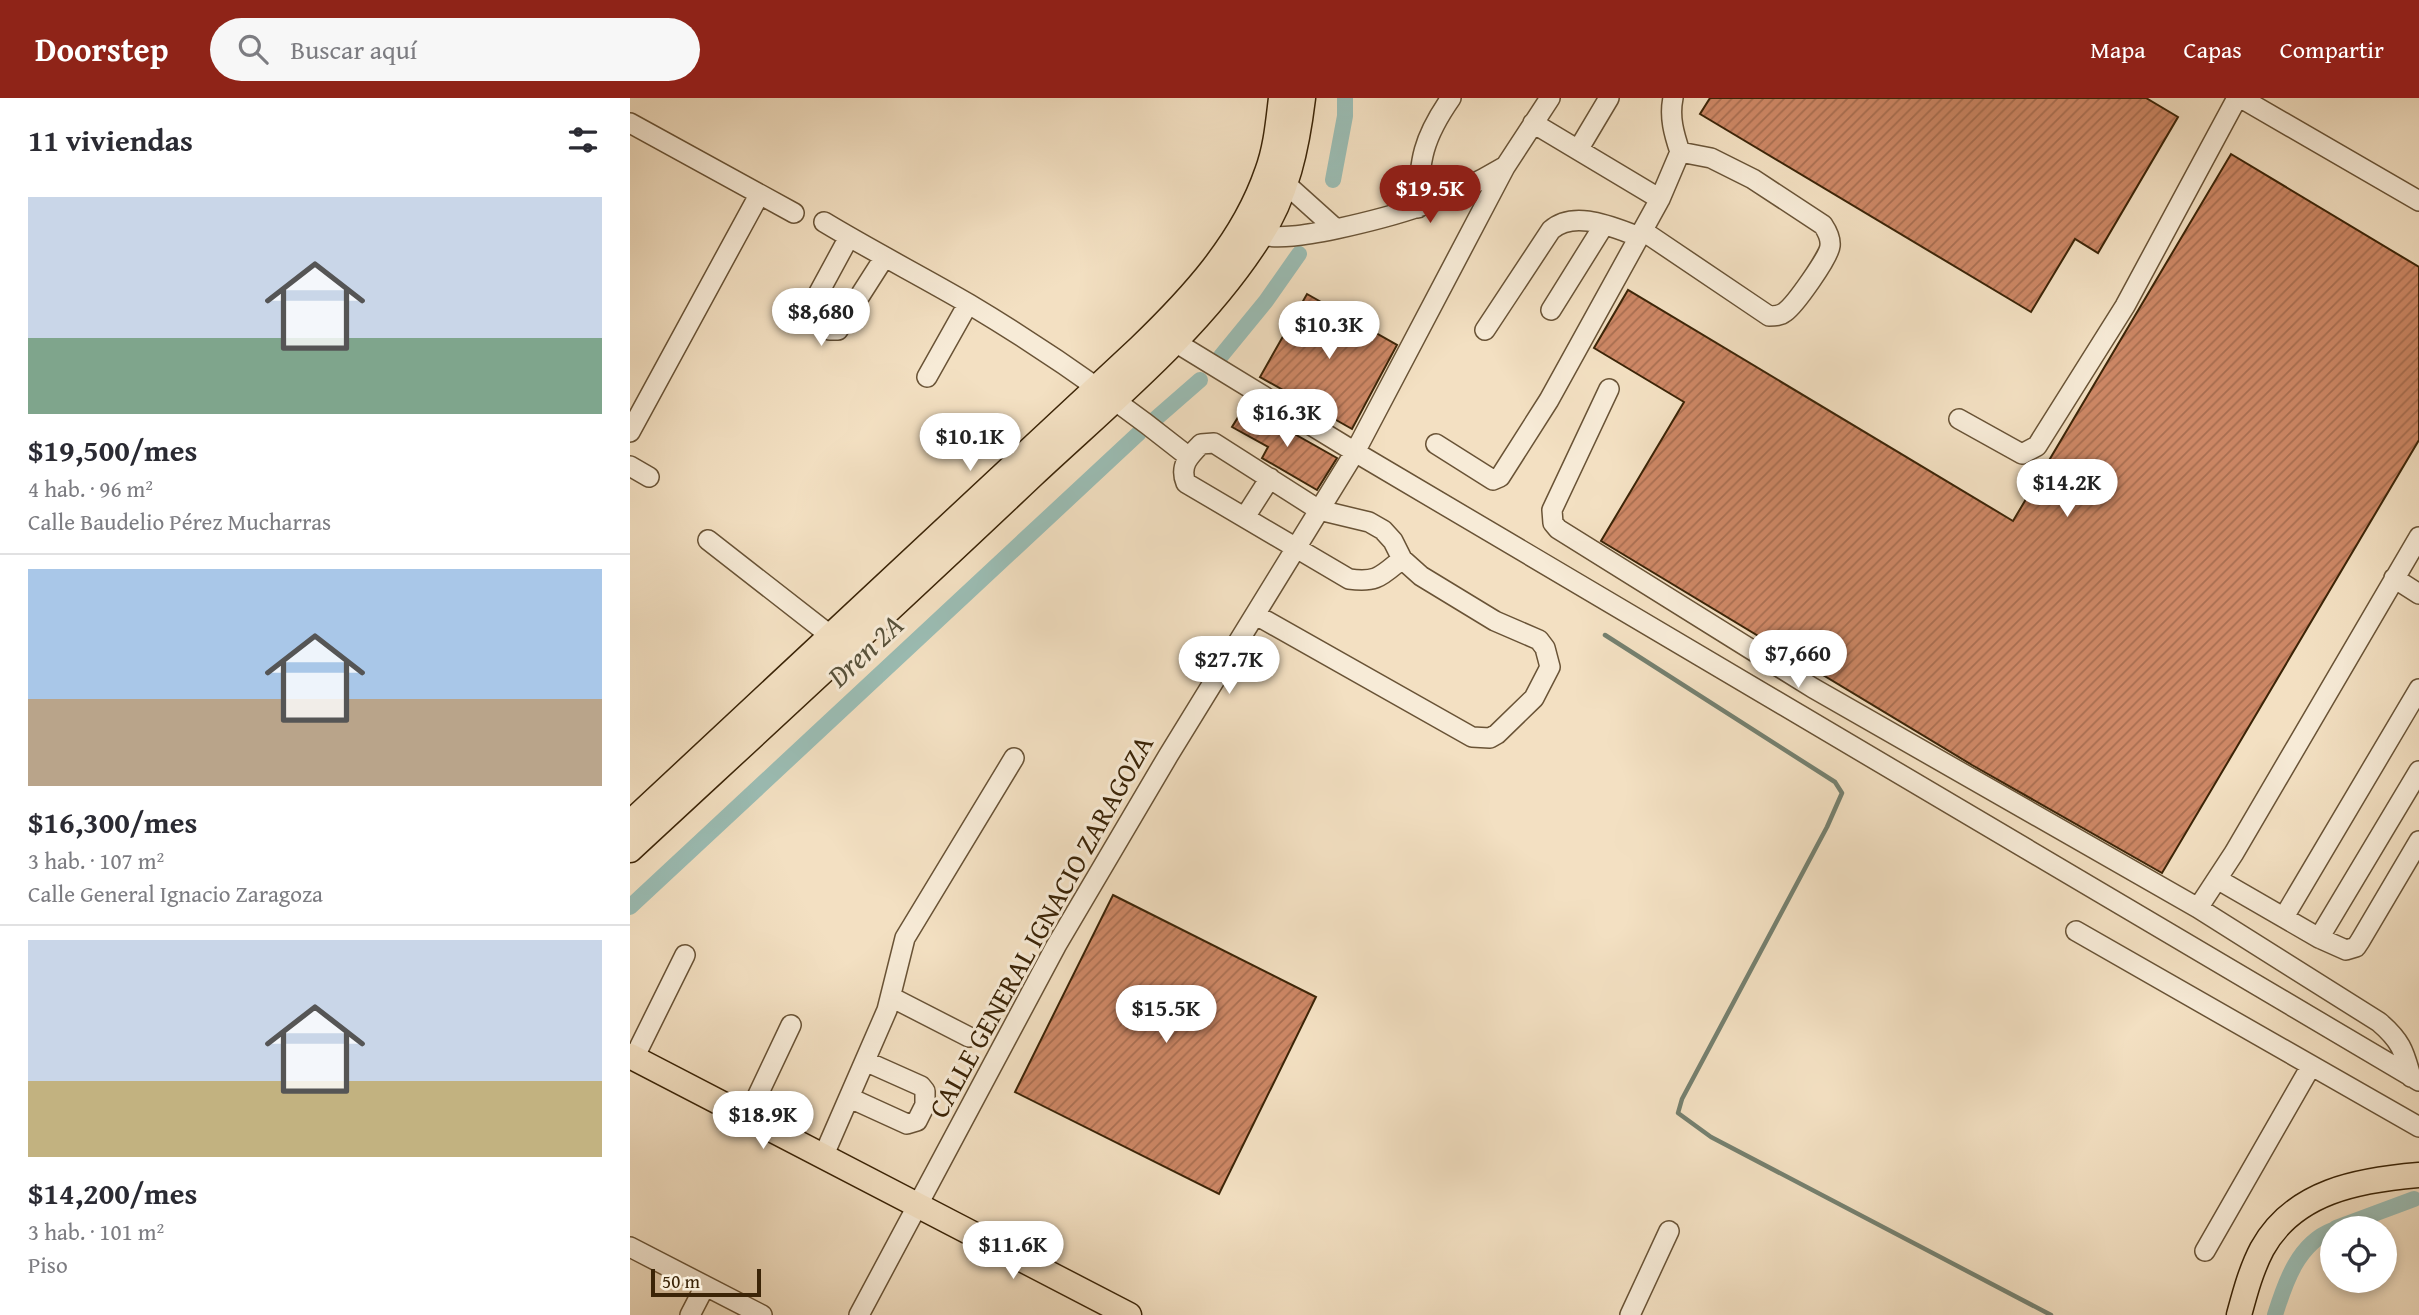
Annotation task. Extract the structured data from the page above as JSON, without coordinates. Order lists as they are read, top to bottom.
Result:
{
  "streets": {
    "street": ["CALLE GENERAL IGNACIO ZARAGOZA"]
  },
  "water": ["Dren 2A"],
  "scale_bar": "50 m",
  "page": {
    "header": "Doorstep",
    "search": "Buscar aquí",
    "nav": ["Mapa", "Capas", "Compartir"],
    "heading": "11 viviendas",
    "price": [
      "$19.5K",
      "$8,680",
      "$10.3K",
      "$16.3K",
      "$10.1K",
      "$14.2K",
      "$7,660",
      "$27.7K",
      "$15.5K",
      "$18.9K",
      "$11.6K"
    ],
    "list": [
      {
        "name": "$19,500/mes",
        "note": "4 hab. · 96 m² · Calle Baudelio Pérez Mucharras"
      },
      {
        "name": "$16,300/mes",
        "note": "3 hab. · 107 m² · Calle General Ignacio Zaragoza"
      },
      {
        "name": "$14,200/mes",
        "note": "3 hab. · 101 m² · Piso"
      }
    ],
    "scale": "50 m"
  }
}
